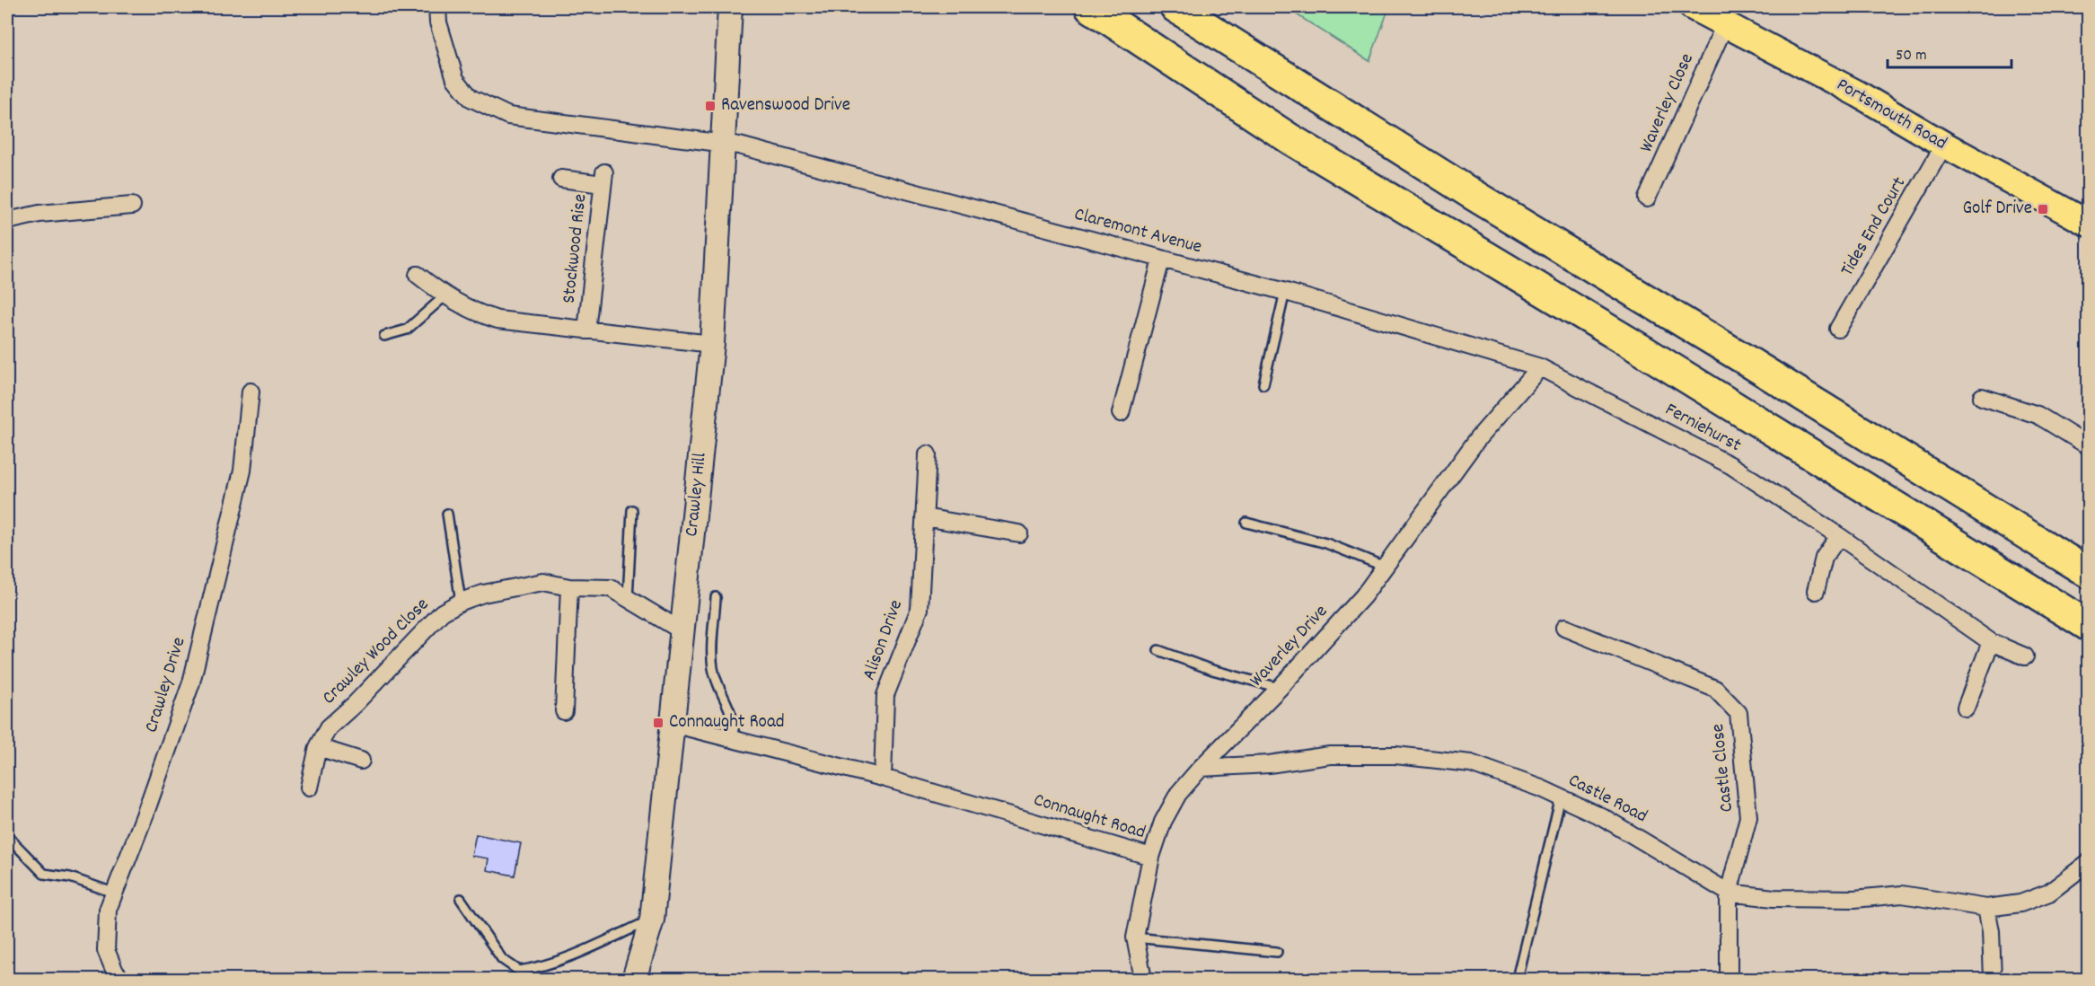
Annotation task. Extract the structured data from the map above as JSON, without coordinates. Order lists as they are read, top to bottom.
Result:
{
  "streets": {
    "main road": ["Portsmouth Road"],
    "street": [
      "Waverley Close",
      "Tides End Court",
      "Claremont Avenue",
      "Stockwood Rise",
      "Ferniehurst",
      "Crawley Hill",
      "Alison Drive",
      "Waverley Drive",
      "Crawley Wood Close",
      "Crawley Drive",
      "Castle Close",
      "Castle Road",
      "Connaught Road"
    ]
  },
  "crossings": [
    ["Waverley Close", "Portsmouth Road"],
    ["Portsmouth Road", "Tides End Court"],
    ["Claremont Avenue", "Ferniehurst"],
    ["Claremont Avenue", "Crawley Hill"],
    ["Claremont Avenue", "Waverley Drive"],
    ["Stockwood Rise", "Crawley Hill"],
    ["Ferniehurst", "Waverley Drive"],
    ["Crawley Hill", "Crawley Wood Close"],
    ["Crawley Hill", "Connaught Road"],
    ["Alison Drive", "Connaught Road"],
    ["Waverley Drive", "Castle Road"],
    ["Waverley Drive", "Connaught Road"],
    ["Castle Close", "Castle Road"]
  ],
  "places": {
    "transit": ["Ravenswood Drive", "Golf Drive", "Connaught Road"]
  },
  "scale_bar": "50 m"
}
